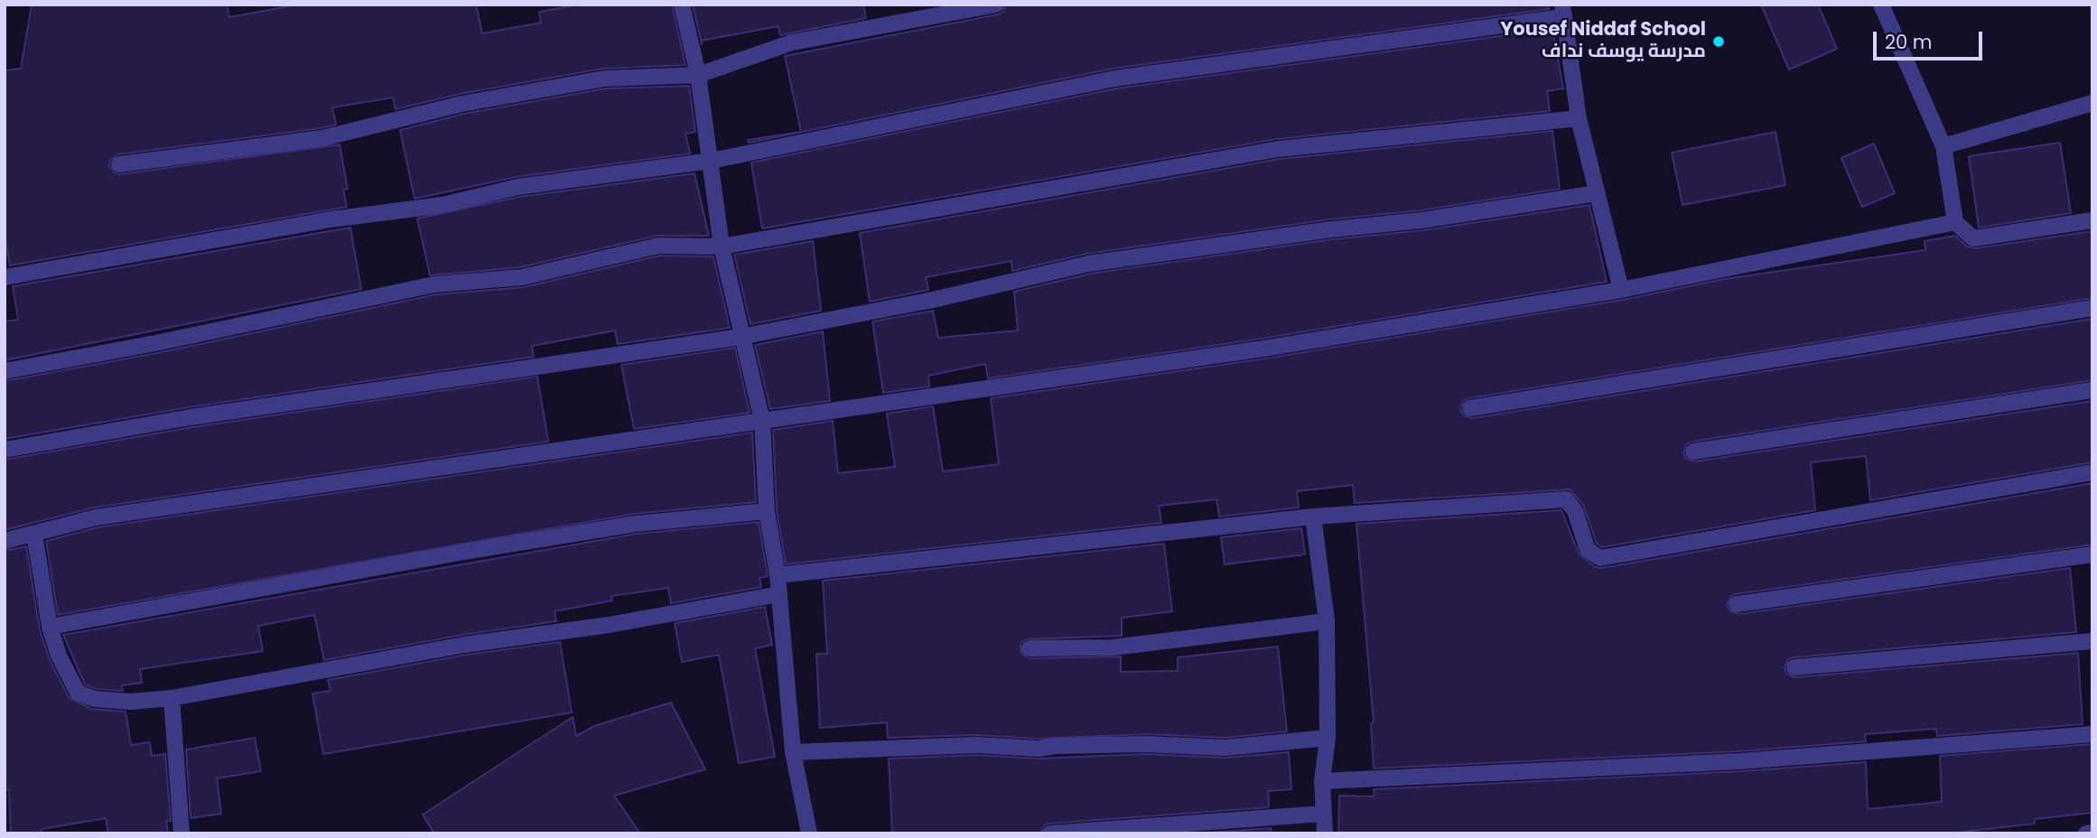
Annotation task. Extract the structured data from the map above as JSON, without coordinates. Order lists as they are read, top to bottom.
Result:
{
  "places": ["Yousef Niddaf School مدرسة يوسف نداف"],
  "scale_bar": "20 m"
}
